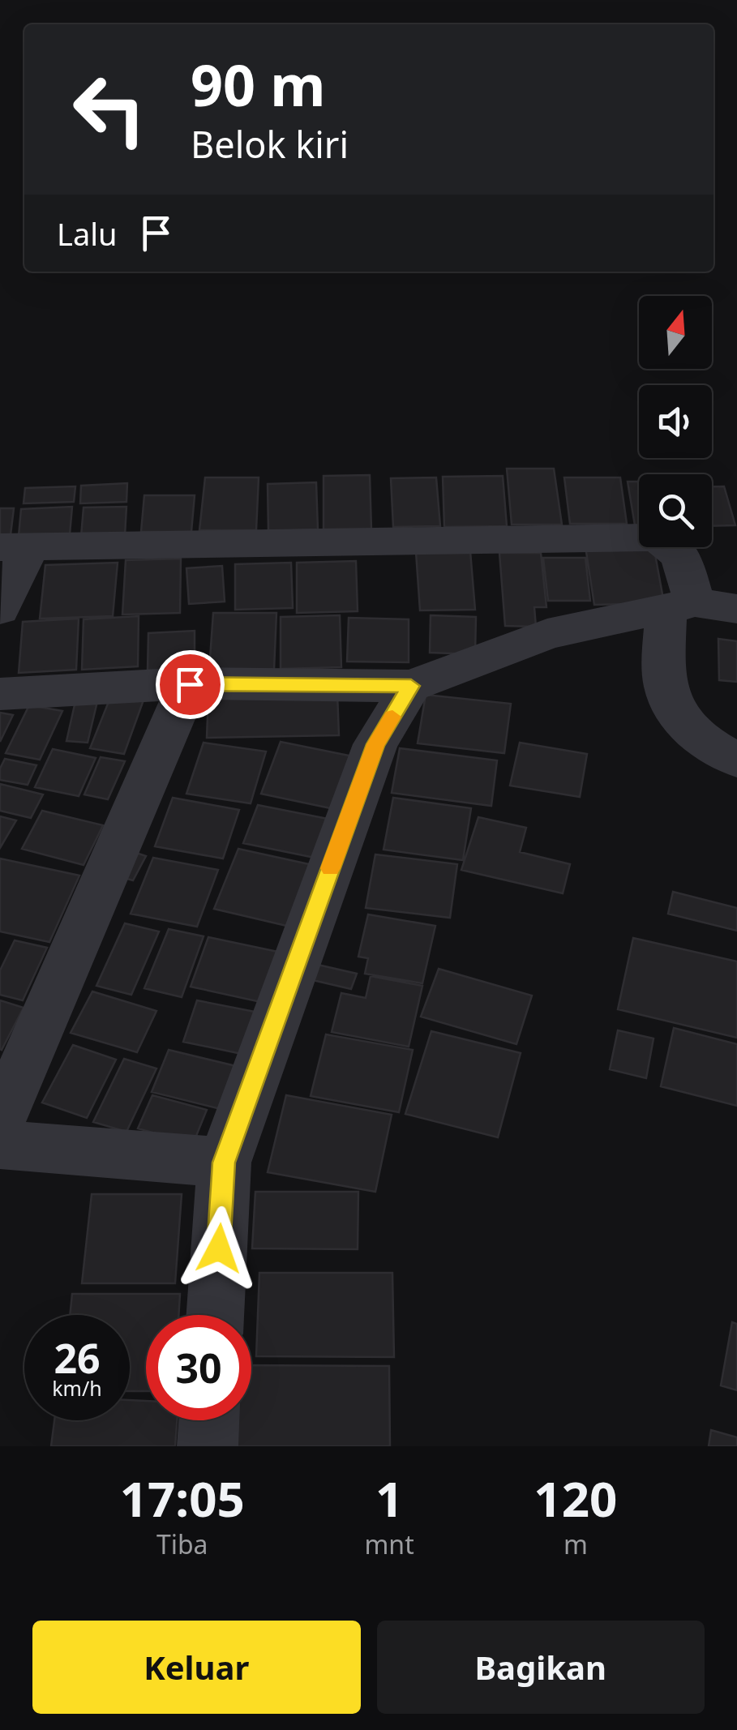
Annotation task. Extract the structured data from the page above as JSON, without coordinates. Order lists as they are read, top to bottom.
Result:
{
  "north": "top",
  "page": {
    "turn": ["90 m", "Belok kiri"],
    "then": "Lalu",
    "speed": "26 km/h",
    "limit": "30",
    "eta": [
      "17:05",
      "Tiba",
      "1",
      "mnt",
      "120",
      "m"
    ],
    "buttons": ["Keluar", "Bagikan"]
  }
}
